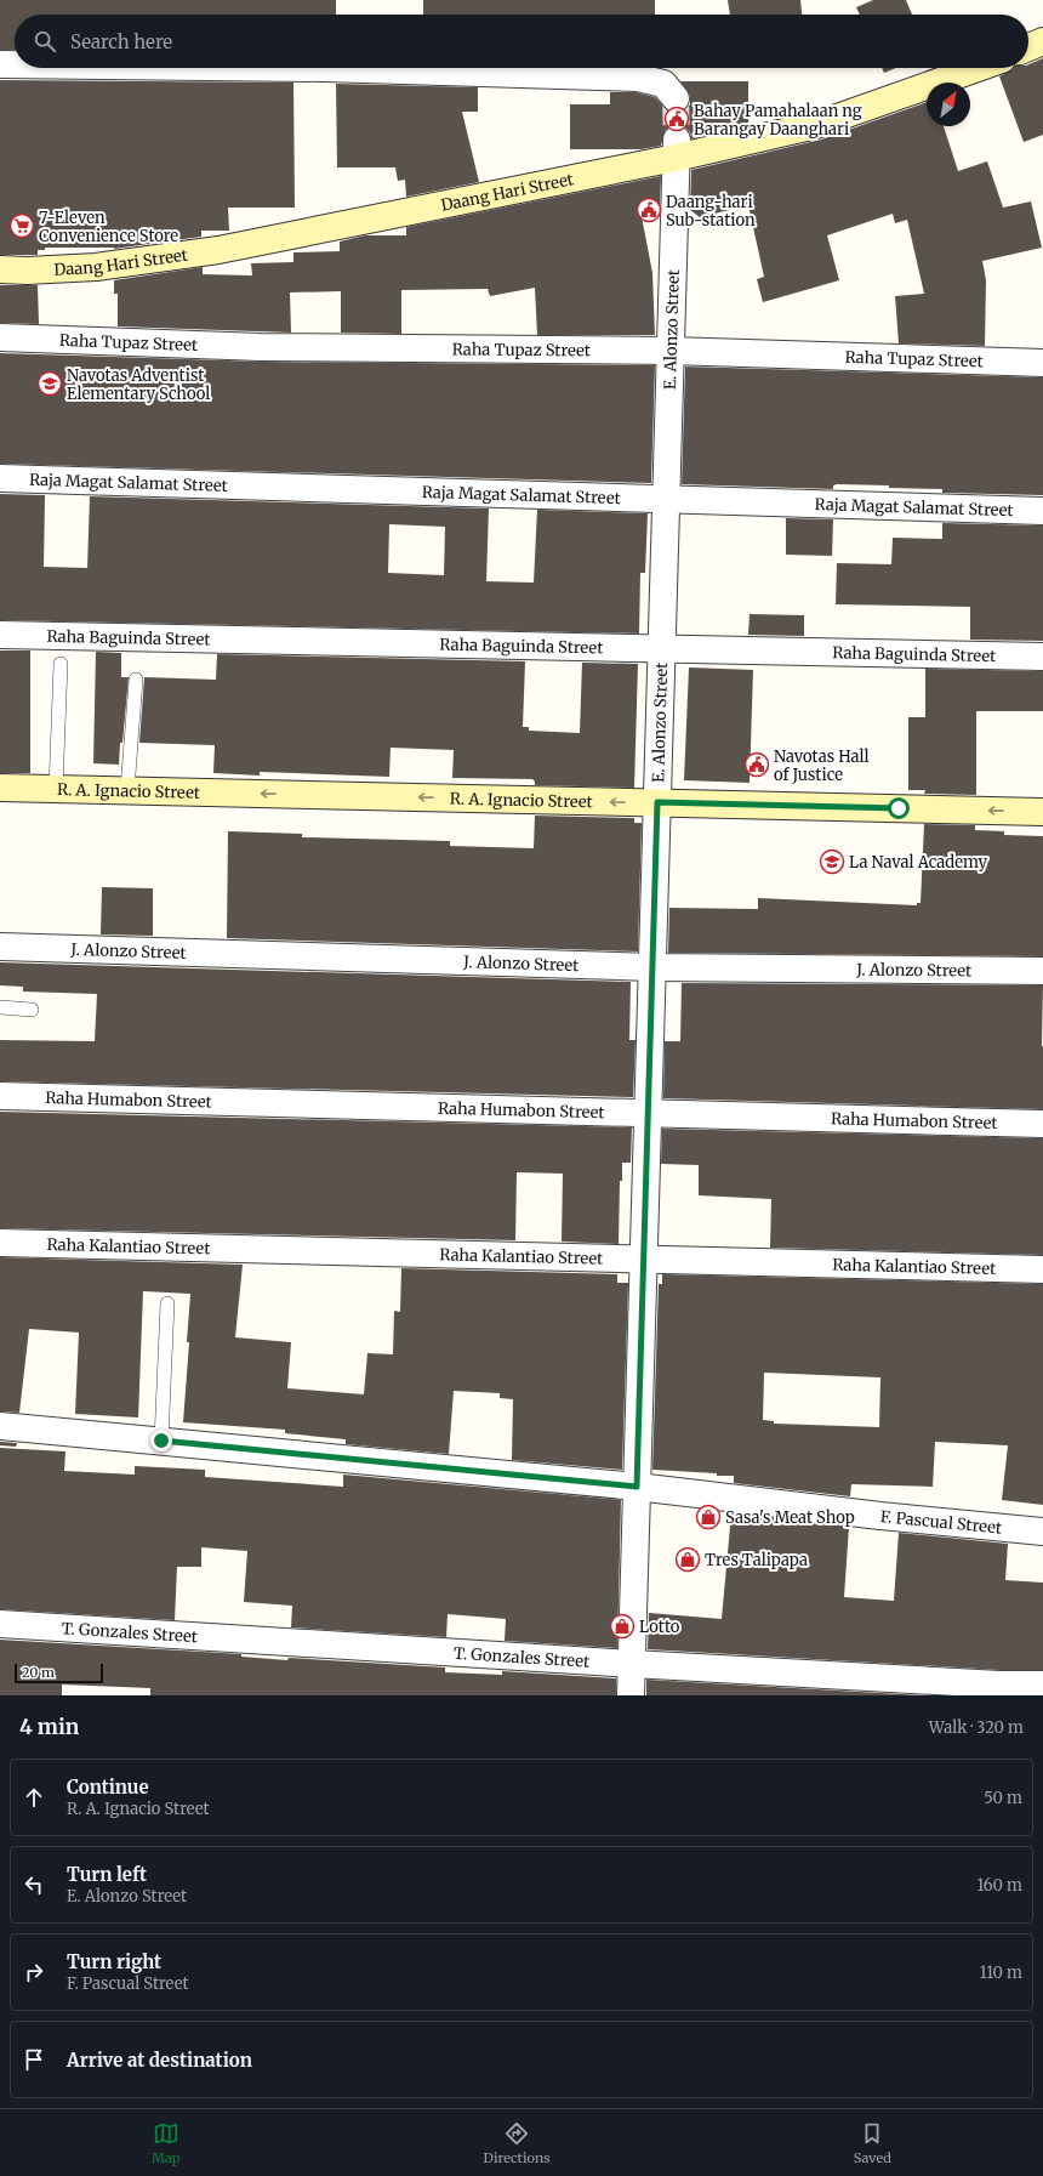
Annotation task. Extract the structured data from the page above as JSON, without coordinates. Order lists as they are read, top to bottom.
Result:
{
  "streets": {
    "street": [
      "Daang Hari Street",
      "E. Alonzo Street",
      "Raha Tupaz Street",
      "Raja Magat Salamat Street",
      "Raha Baguinda Street",
      "R. A. Ignacio Street",
      "J. Alonzo Street",
      "Raha Humabon Street",
      "Raha Kalantiao Street",
      "F. Pascual Street",
      "T. Gonzales Street"
    ]
  },
  "crossings": [
    ["Daang Hari Street", "E. Alonzo Street"],
    ["E. Alonzo Street", "Raha Tupaz Street"],
    ["E. Alonzo Street", "Raja Magat Salamat Street"],
    ["E. Alonzo Street", "Raha Baguinda Street"],
    ["E. Alonzo Street", "R. A. Ignacio Street"],
    ["E. Alonzo Street", "J. Alonzo Street"],
    ["E. Alonzo Street", "Raha Humabon Street"],
    ["E. Alonzo Street", "Raha Kalantiao Street"],
    ["E. Alonzo Street", "F. Pascual Street"],
    ["E. Alonzo Street", "T. Gonzales Street"]
  ],
  "one_way": ["R. A. Ignacio Street"],
  "places": {
    "public building": ["Bahay Pamahalaan ng Barangay Daanghari", "Daang-hari Sub-station", "Navotas Hall of Justice"],
    "supermarket": ["7-Eleven Convenience Store"],
    "school or university": ["Navotas Adventist Elementary School", "La Naval Academy"],
    "shop": ["Sasa's Meat Shop", "Tres Talipapa", "Lotto"]
  },
  "scale_bar": "20 m",
  "north": "top right",
  "page": {
    "search": "Search here",
    "scale": "20 m",
    "heading": ["4 min", "Walk · 320 m"],
    "list": [
      ["Continue", "R. A. Ignacio Street", "50 m"],
      ["Turn left", "E. Alonzo Street", "160 m"],
      ["Turn right", "F. Pascual Street", "110 m"],
      "Arrive at destination"
    ],
    "nav": ["Map", "Directions", "Saved"]
  }
}
